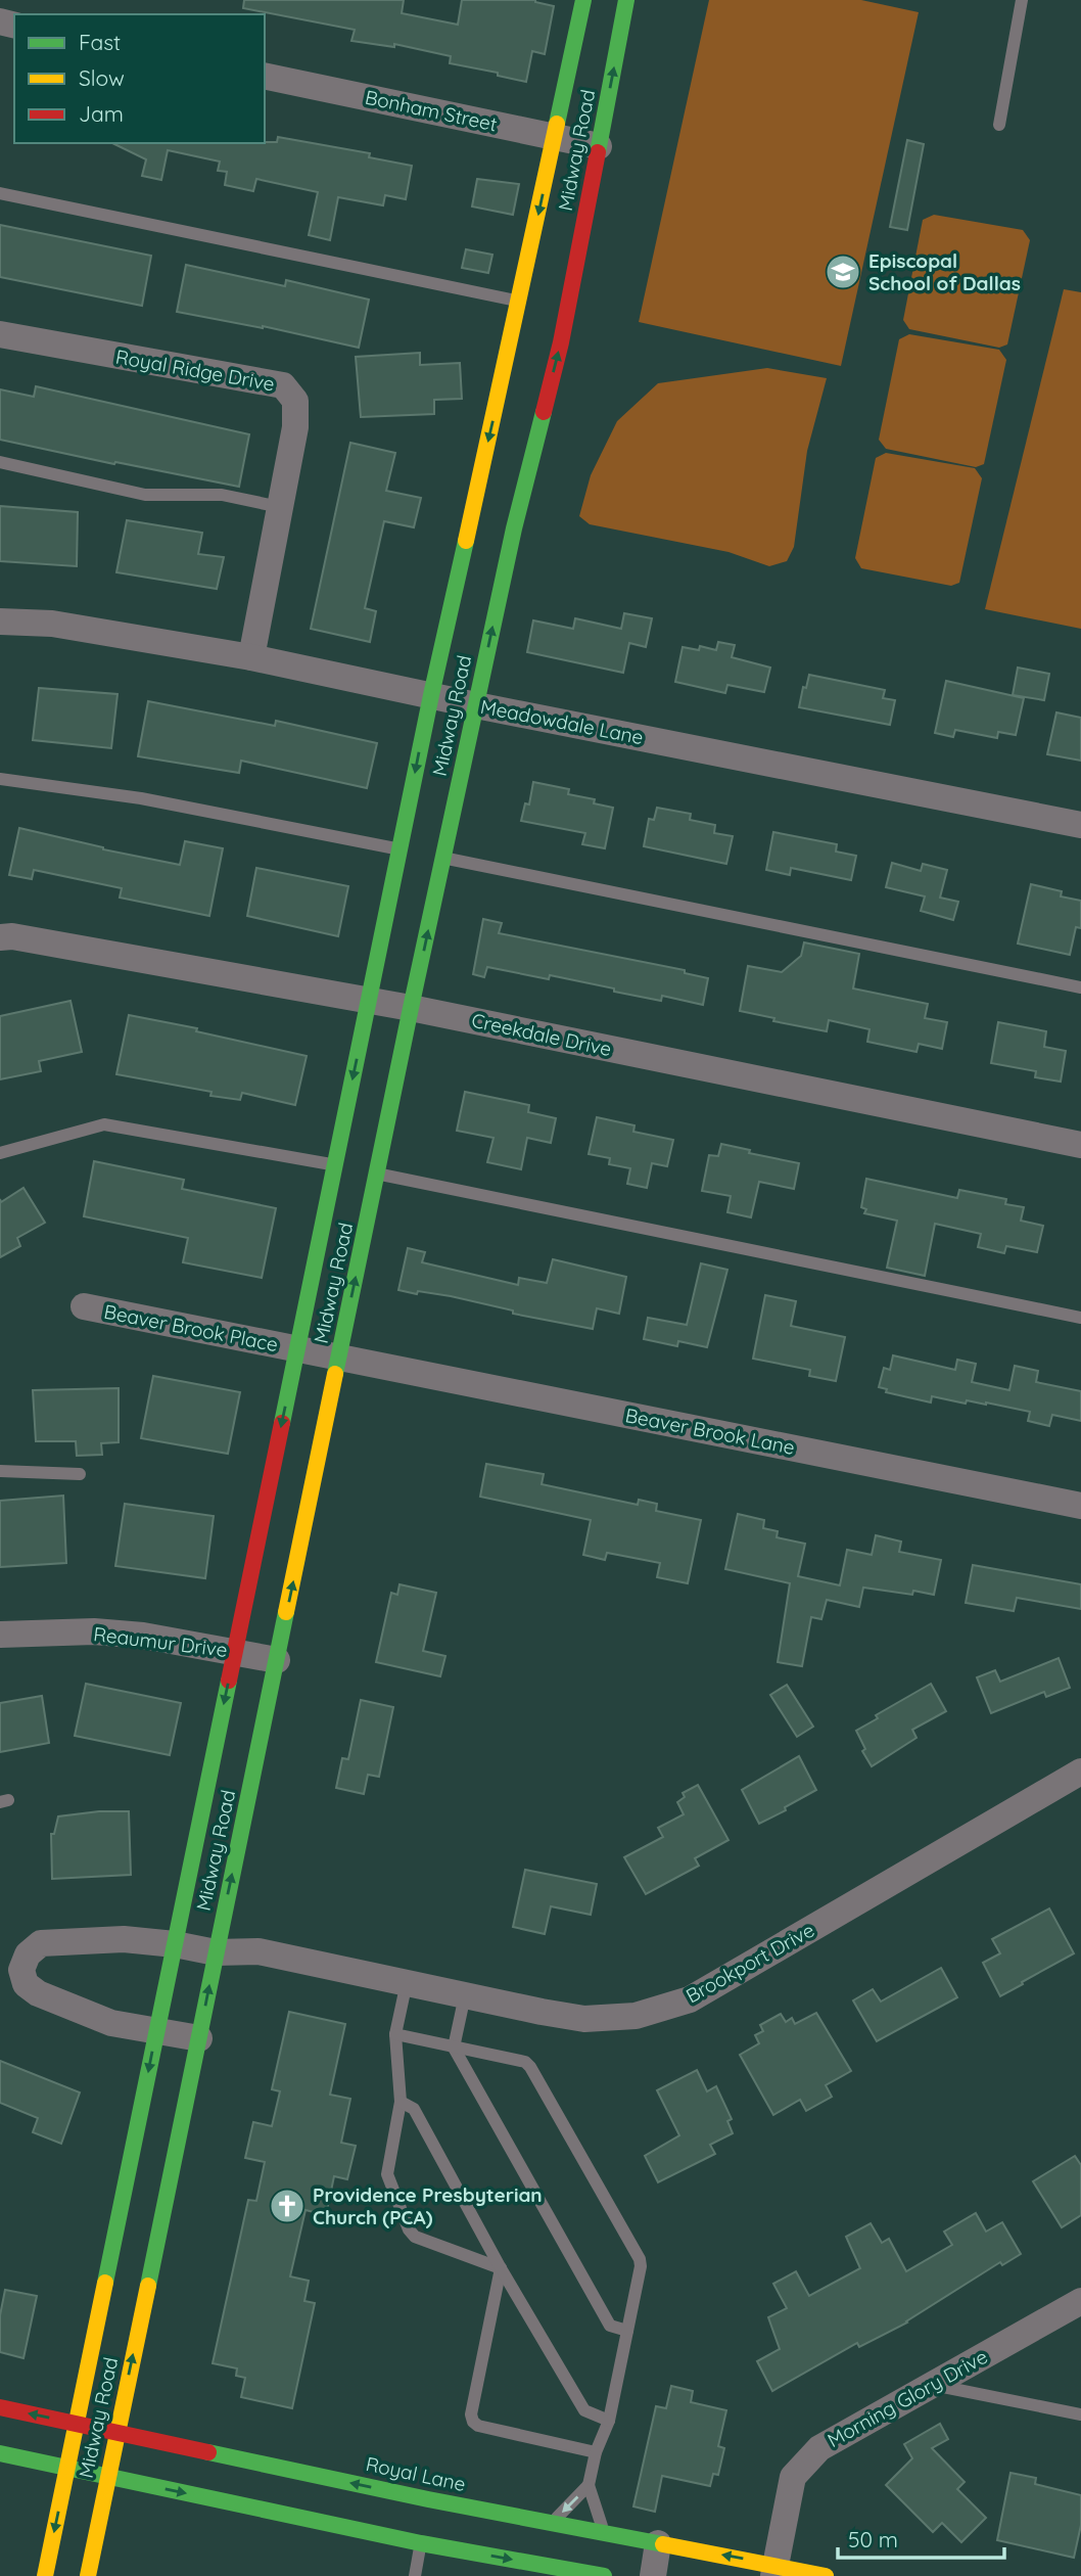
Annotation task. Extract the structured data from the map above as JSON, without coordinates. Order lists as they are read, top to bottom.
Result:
{
  "streets": {
    "main road": ["Midway Road", "Royal Lane"],
    "street": [
      "Bonham Street",
      "Royal Ridge Drive",
      "Meadowdale Lane",
      "Creekdale Drive",
      "Beaver Brook Place",
      "Beaver Brook Lane",
      "Reaumur Drive",
      "Brookport Drive",
      "Morning Glory Drive"
    ]
  },
  "crossings": [
    ["Bonham Street", "Midway Road"],
    ["Midway Road", "Meadowdale Lane"],
    ["Midway Road", "Creekdale Drive"],
    ["Midway Road", "Beaver Brook Place"],
    ["Midway Road", "Beaver Brook Lane"],
    ["Midway Road", "Reaumur Drive"],
    ["Midway Road", "Brookport Drive"],
    ["Midway Road", "Royal Lane"],
    ["Royal Ridge Drive", "Meadowdale Lane"],
    ["Beaver Brook Place", "Beaver Brook Lane"],
    ["Morning Glory Drive", "Royal Lane"]
  ],
  "places": {
    "school or university": ["Episcopal School of Dallas"],
    "church": ["Providence Presbyterian Church (PCA)"]
  },
  "legend": ["Fast", "Slow", "Jam"],
  "scale_bar": "50 m"
}
